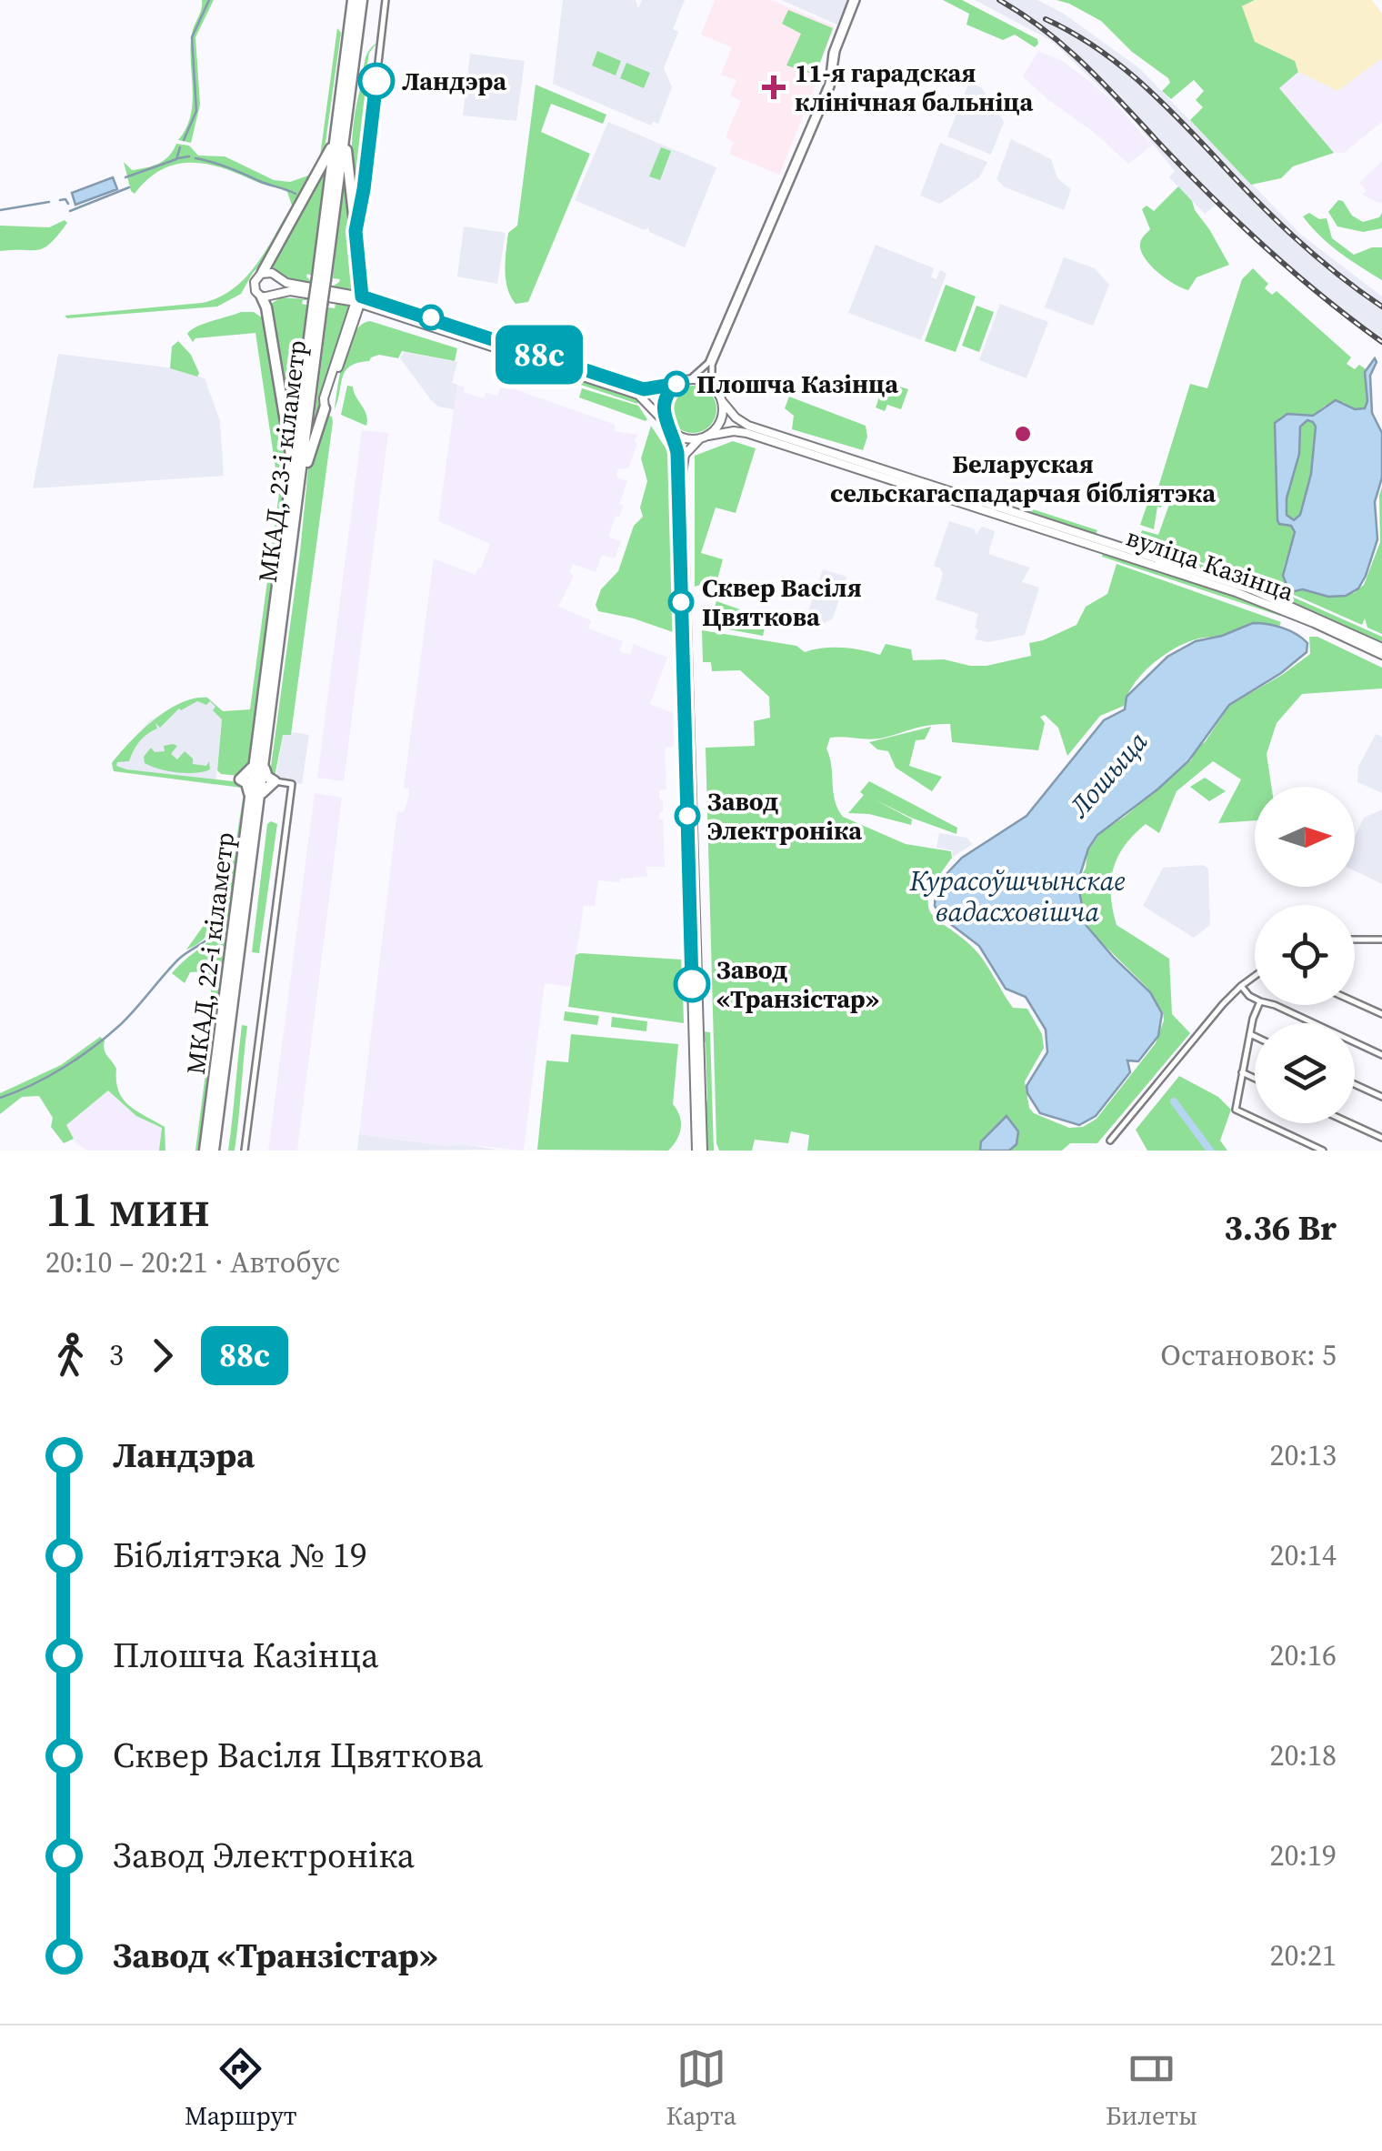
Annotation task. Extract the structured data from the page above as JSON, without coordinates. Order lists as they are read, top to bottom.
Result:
{
  "streets": {
    "highway": ["МКАД, 23-і кіламетр", "МКАД, 22-і кіламетр"],
    "main road": ["вуліца Казінца"]
  },
  "crossings": [
    ["МКАД, 23-і кіламетр", "МКАД, 22-і кіламетр"]
  ],
  "water": ["Лошыца", "Курасоўшчынскае вадасховішча"],
  "places": {
    "other": [
      "Ландэра",
      "Плошча Казінца",
      "Беларуская сельскагаспадарчая бібліятэка",
      "Сквер Васіля Цвяткова",
      "Завод Электроніка",
      "Завод «Транзістар»"
    ],
    "health": ["11-я гарадская клінічная бальніца"]
  },
  "lines": ["bus line 88с"],
  "north": "right",
  "page": {
    "on_map": "88с",
    "heading": ["11 мин", "20:10 – 20:21 · Автобус", "3.36 Br"],
    "legs": ["3", "88с", "Остановок: 5"],
    "list": [
      {
        "name": "Ландэра",
        "value": "20:13"
      },
      {
        "name": "Бібліятэка № 19",
        "value": "20:14"
      },
      {
        "name": "Плошча Казінца",
        "value": "20:16"
      },
      {
        "name": "Сквер Васіля Цвяткова",
        "value": "20:18"
      },
      {
        "name": "Завод Электроніка",
        "value": "20:19"
      },
      {
        "name": "Завод «Транзістар»",
        "value": "20:21"
      }
    ],
    "tabs": ["Маршрут", "Карта", "Билеты"]
  }
}
